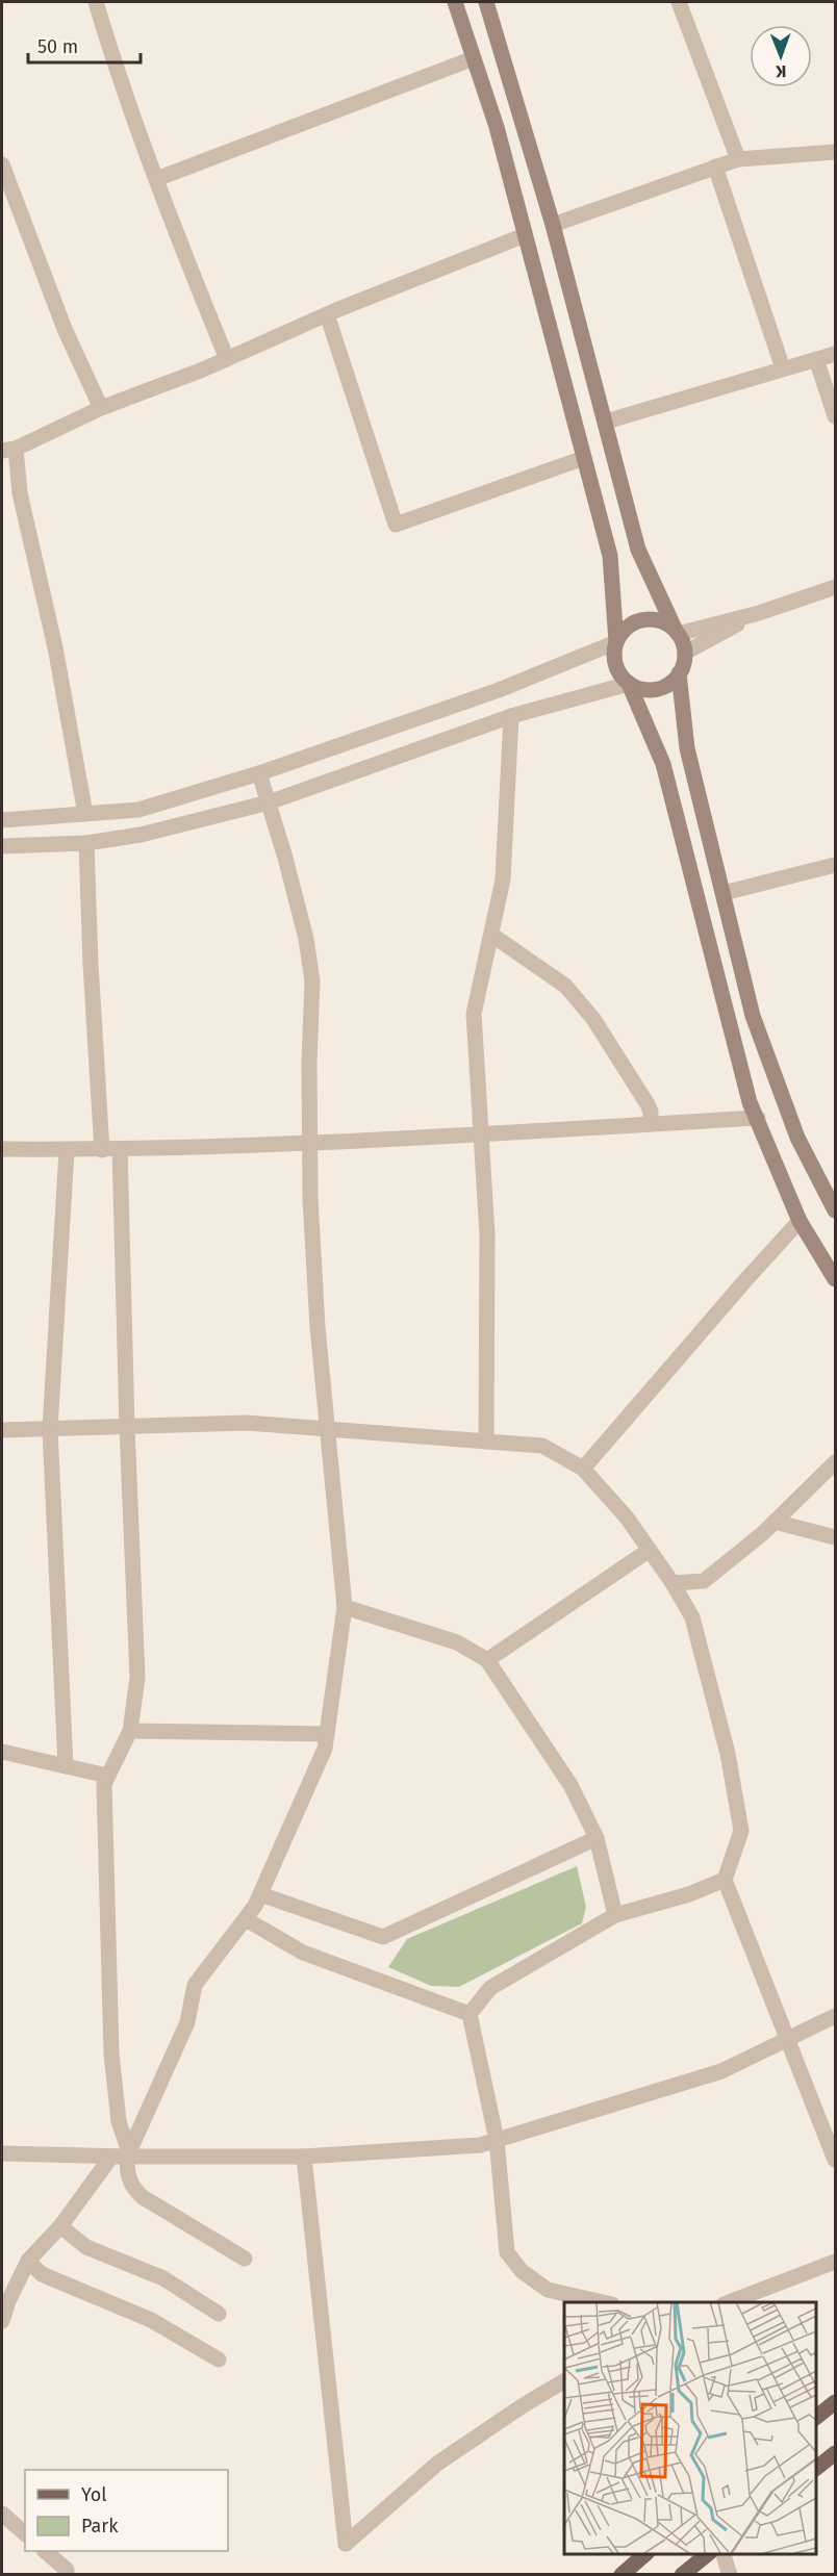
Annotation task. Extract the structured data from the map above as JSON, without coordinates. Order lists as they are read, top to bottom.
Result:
{
  "legend": ["Yol", "Park"],
  "scale_bar": "50 m",
  "north": "bottom"
}
